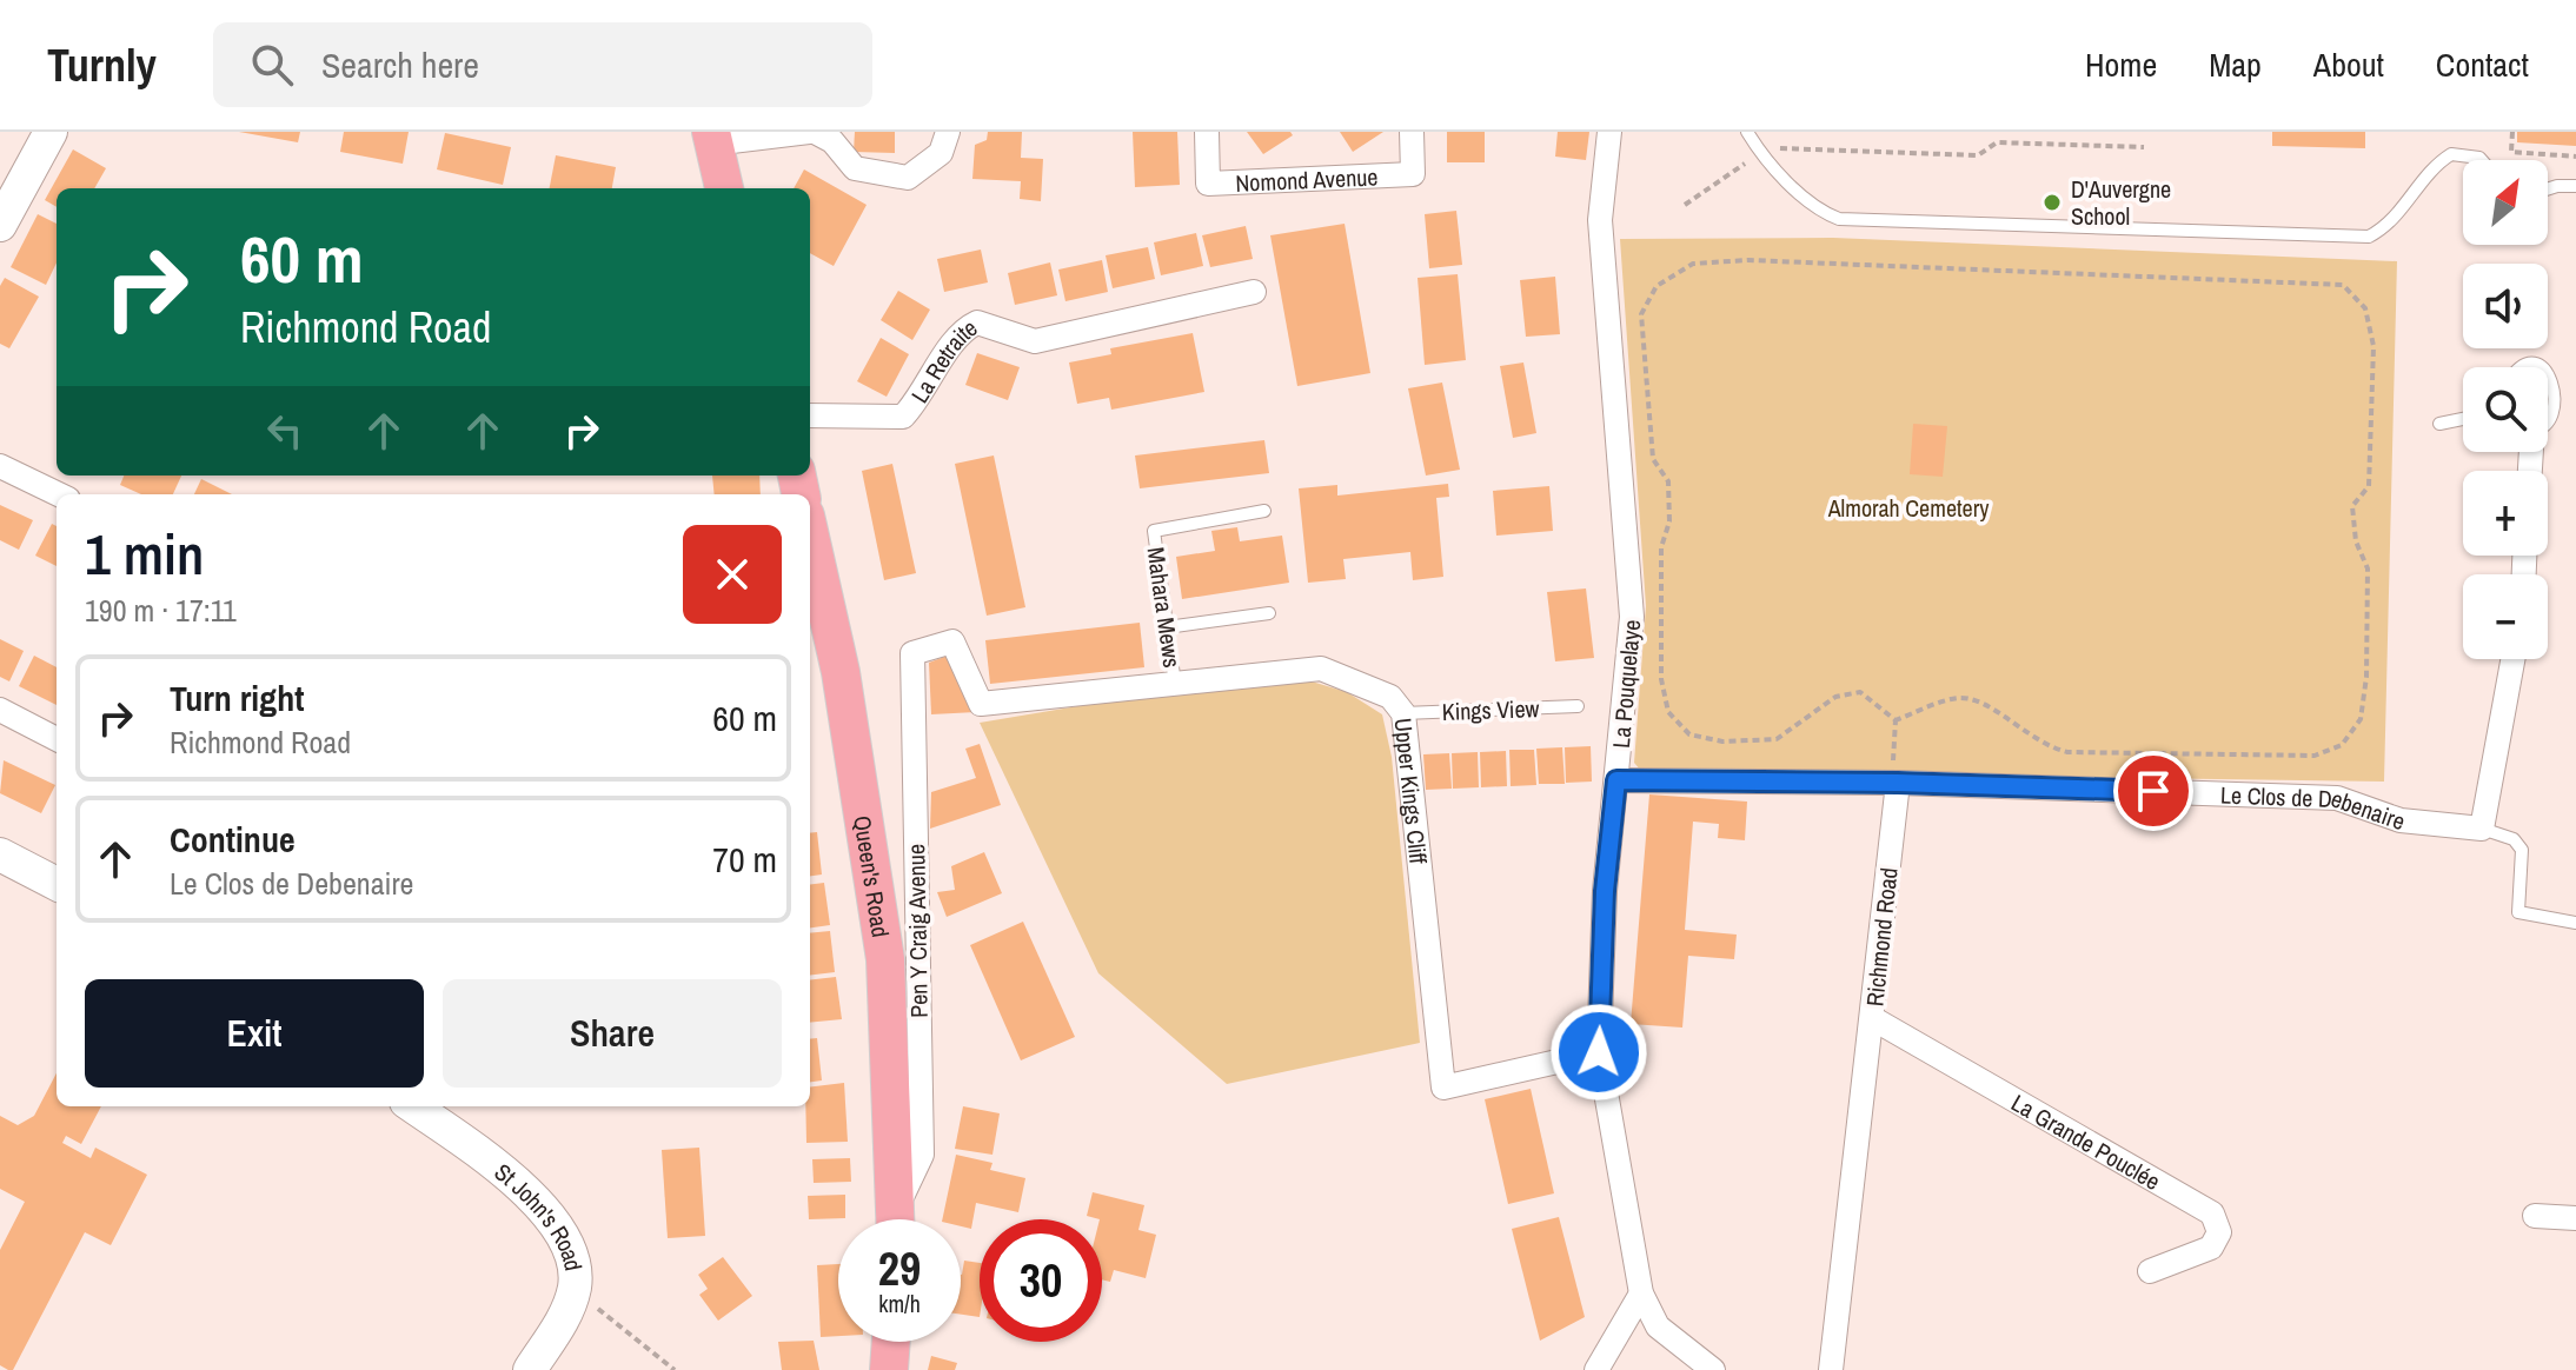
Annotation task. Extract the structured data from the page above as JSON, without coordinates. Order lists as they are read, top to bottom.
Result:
{
  "streets": {
    "main road": ["Queen's Road", "St John's Road"],
    "street": [
      "Nomond Avenue",
      "La Retraite",
      "La Pouquelaye",
      "Upper Kings Cliff",
      "Le Clos de Debenaire",
      "Pen Y Craig Avenue",
      "Richmond Road",
      "La Grande Pouclée"
    ],
    "lane": ["Mahara Mews", "Kings View"]
  },
  "crossings": [
    ["Mahara Mews", "Upper Kings Cliff"],
    ["La Pouquelaye", "Upper Kings Cliff"],
    ["Kings View", "Upper Kings Cliff"],
    ["Upper Kings Cliff", "Pen Y Craig Avenue"],
    ["Le Clos de Debenaire", "Richmond Road"],
    ["Richmond Road", "La Grande Pouclée"]
  ],
  "parks": ["Almorah Cemetery"],
  "places": ["D'Auvergne School"],
  "north": "top right",
  "page": {
    "header": "Turnly",
    "search": "Search here",
    "nav": [
      "Home",
      "Map",
      "About",
      "Contact"
    ],
    "map_buttons": ["+", "−"],
    "turn": ["60 m", "Richmond Road"],
    "heading": ["1 min", "190 m · 17:11"],
    "list": [
      {
        "name": "Turn right",
        "note": "Richmond Road",
        "value": "60 m"
      },
      {
        "name": "Continue",
        "note": "Le Clos de Debenaire",
        "value": "70 m"
      }
    ],
    "buttons": ["Exit", "Share"],
    "speed": "29 km/h",
    "limit": "30"
  }
}
